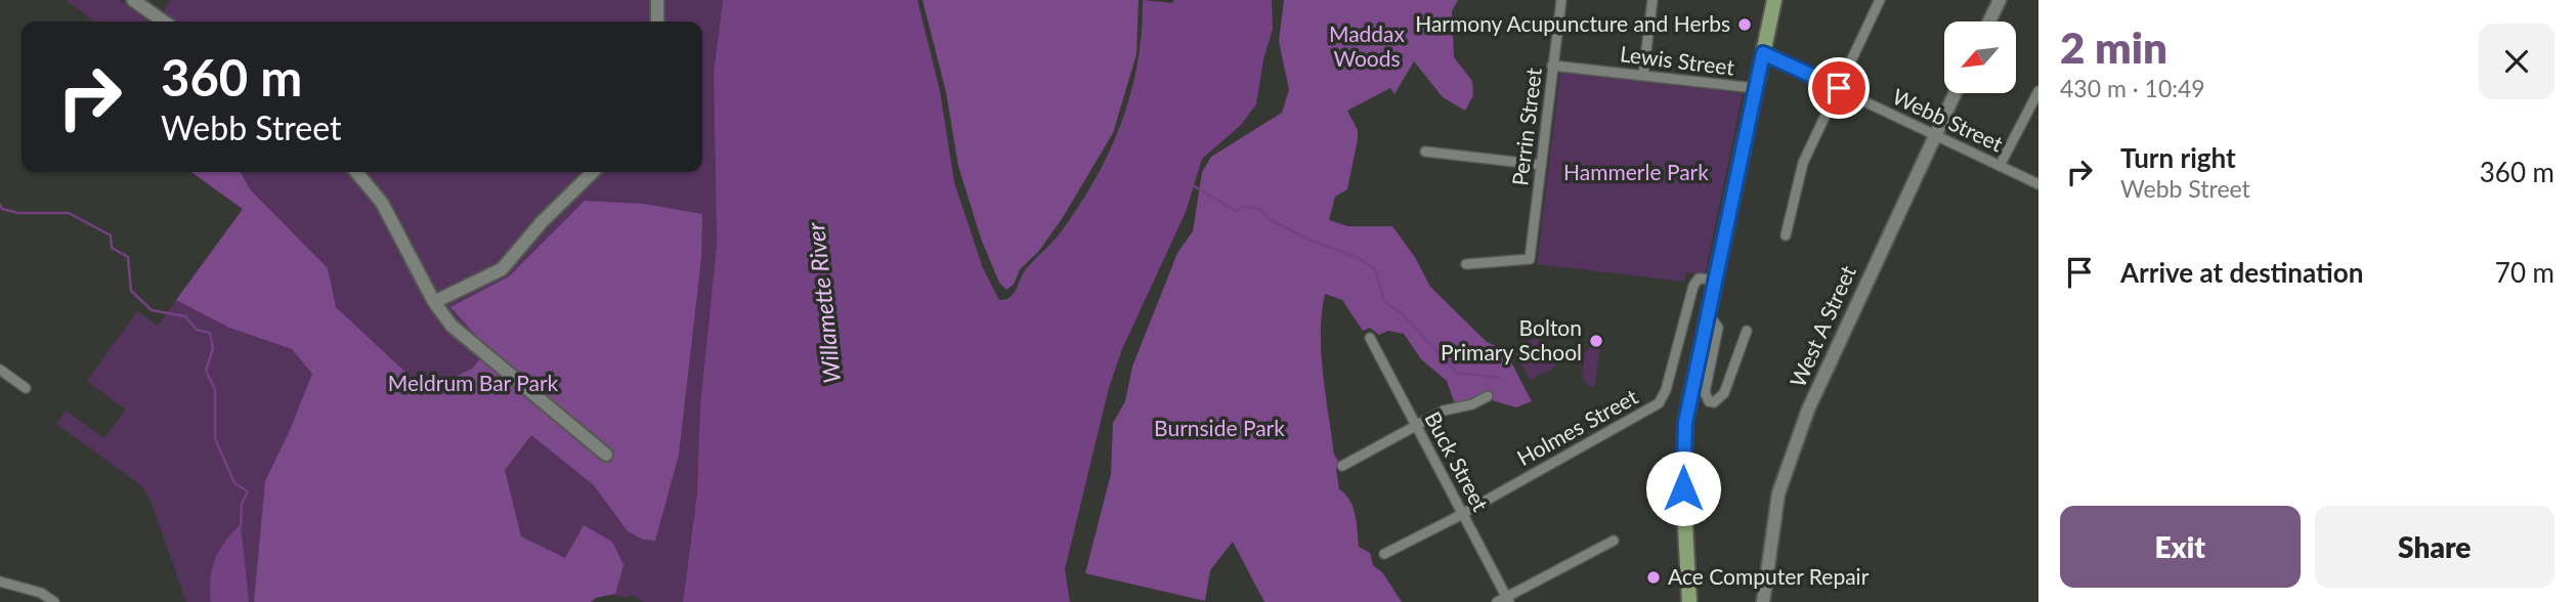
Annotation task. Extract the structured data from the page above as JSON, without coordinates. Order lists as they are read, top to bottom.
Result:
{
  "streets": {
    "street": [
      "Lewis Street",
      "Webb Street",
      "Perrin Street",
      "West A Street",
      "Holmes Street",
      "Buck Street"
    ]
  },
  "crossings": [
    ["Lewis Street", "Perrin Street"],
    ["Webb Street", "West A Street"],
    ["Holmes Street", "Buck Street"]
  ],
  "water": ["Willamette River"],
  "parks": [
    "Maddax Woods",
    "Hammerle Park",
    "Meldrum Bar Park",
    "Burnside Park"
  ],
  "places": ["Harmony Acupuncture and Herbs", "Bolton Primary School", "Ace Computer Repair"],
  "north": "bottom left",
  "page": {
    "heading": ["2 min", "430 m · 10:49"],
    "turn": ["360 m", "Webb Street"],
    "list": [
      {
        "name": "Turn right",
        "note": "Webb Street",
        "value": "360 m"
      },
      {
        "name": "Arrive at destination",
        "value": "70 m"
      }
    ],
    "buttons": ["Exit", "Share"]
  }
}
